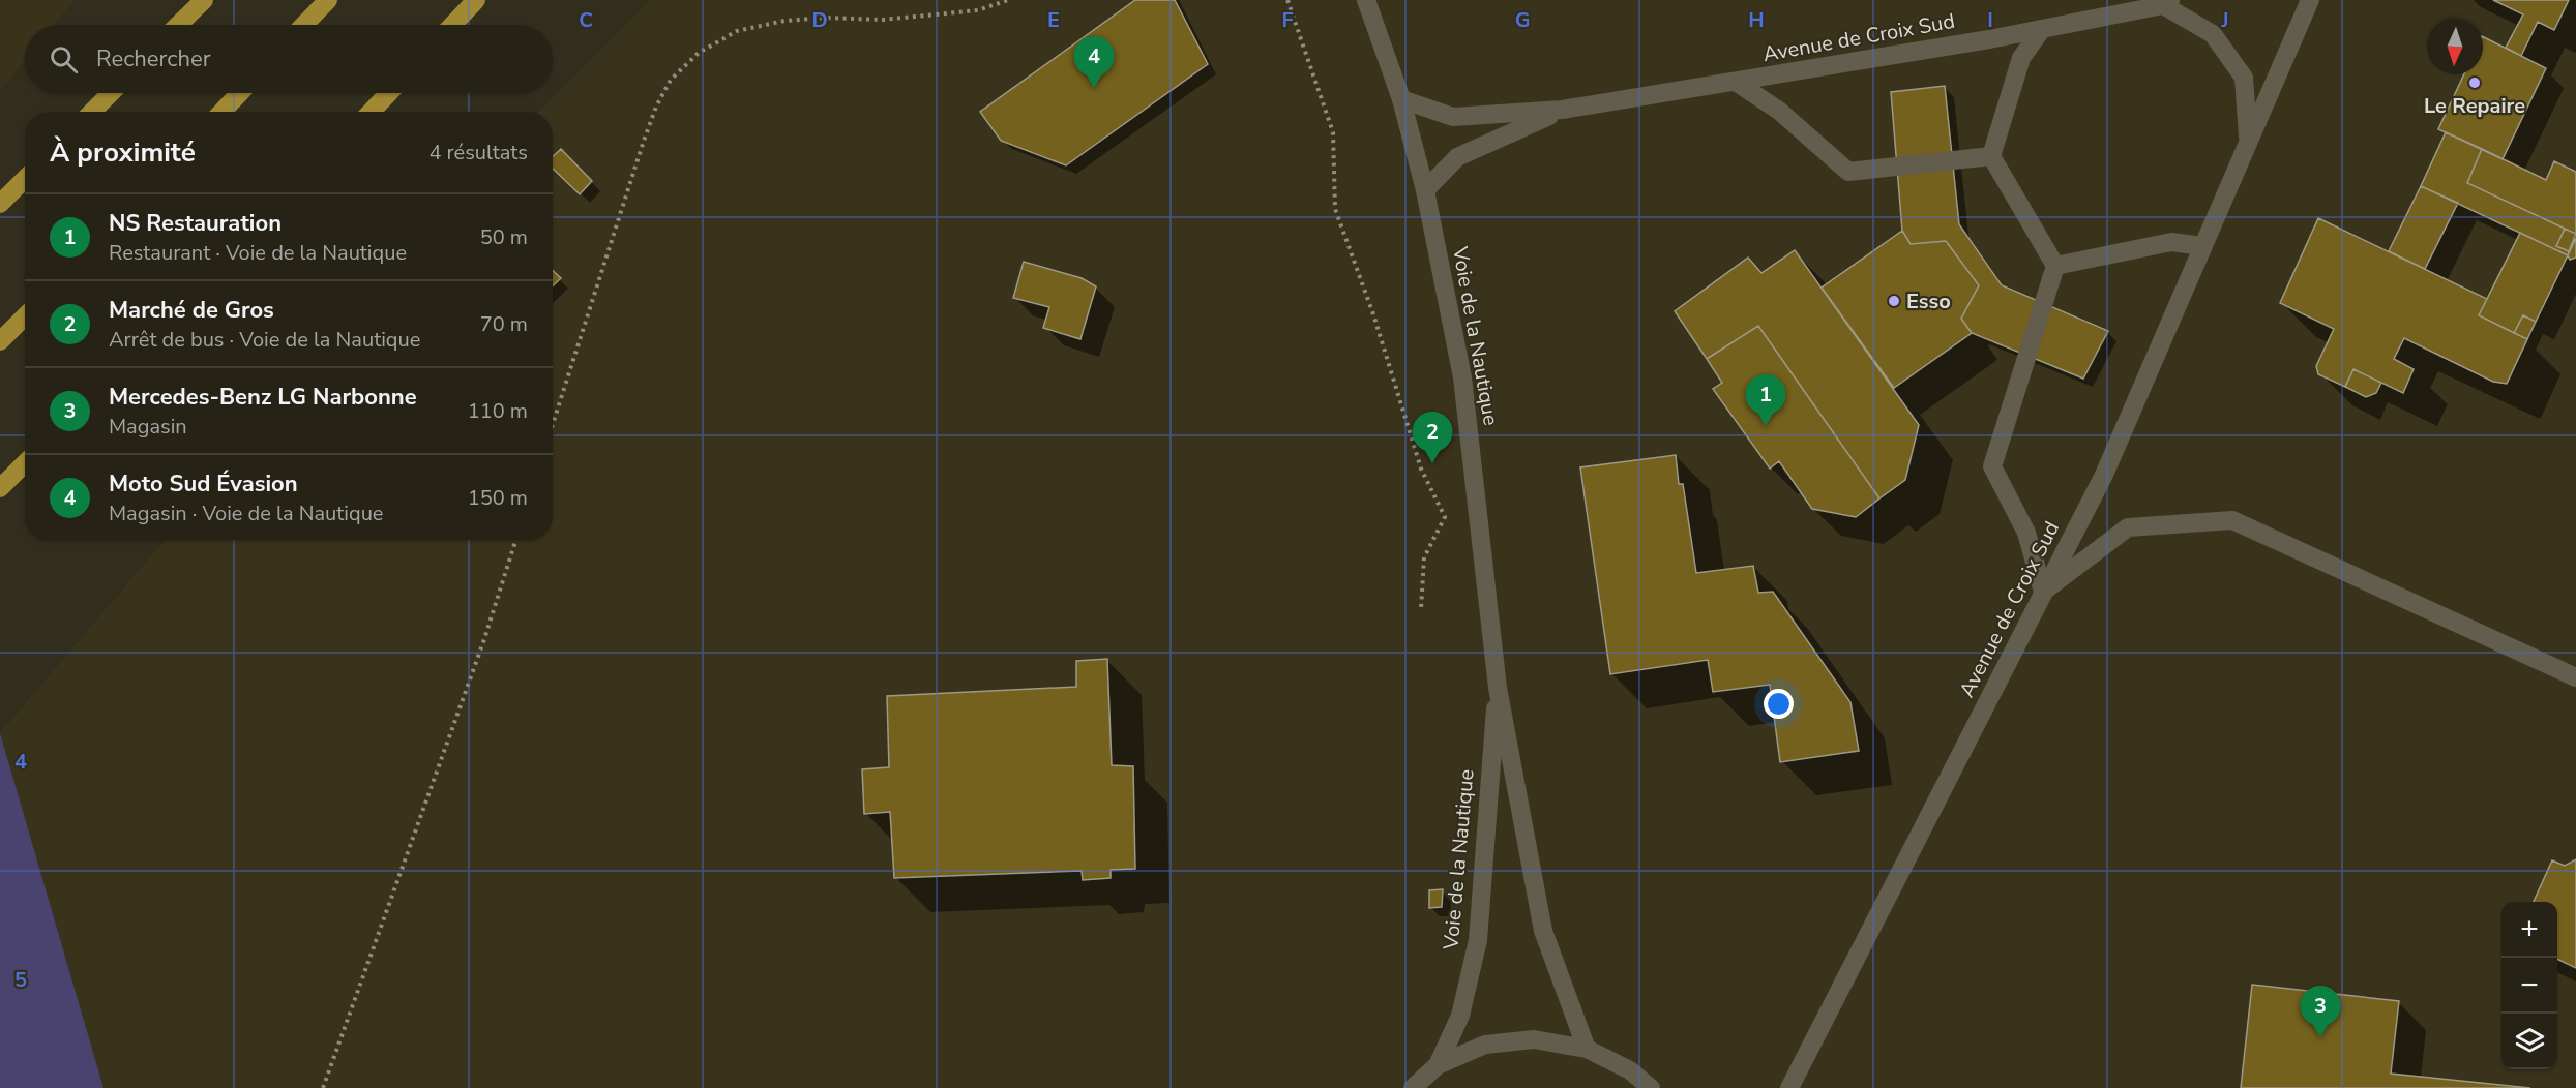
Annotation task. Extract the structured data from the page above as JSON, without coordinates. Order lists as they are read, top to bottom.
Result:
{
  "streets": {
    "street": ["Avenue de Croix Sud", "Voie de la Nautique"]
  },
  "crossings": [
    ["Avenue de Croix Sud", "Voie de la Nautique"]
  ],
  "places": ["Le Repaire", "Esso"],
  "north": "bottom",
  "page": {
    "search": "Rechercher",
    "pins": [
      "4",
      "1",
      "2",
      "3"
    ],
    "heading": ["À proximité", "4 résultats"],
    "list": [
      {
        "mark": "1",
        "name": "NS Restauration",
        "note": "Restaurant · Voie de la Nautique",
        "value": "50 m"
      },
      {
        "mark": "2",
        "name": "Marché de Gros",
        "note": "Arrêt de bus · Voie de la Nautique",
        "value": "70 m"
      },
      {
        "mark": "3",
        "name": "Mercedes-Benz LG Narbonne",
        "note": "Magasin",
        "value": "110 m"
      },
      {
        "mark": "4",
        "name": "Moto Sud Évasion",
        "note": "Magasin · Voie de la Nautique",
        "value": "150 m"
      }
    ],
    "map_buttons": ["+", "−"]
  },
  "grid": {
    "columns": [
      "C",
      "D",
      "E",
      "F",
      "G",
      "H",
      "I",
      "J"
    ],
    "rows": ["4", "5"]
  }
}
